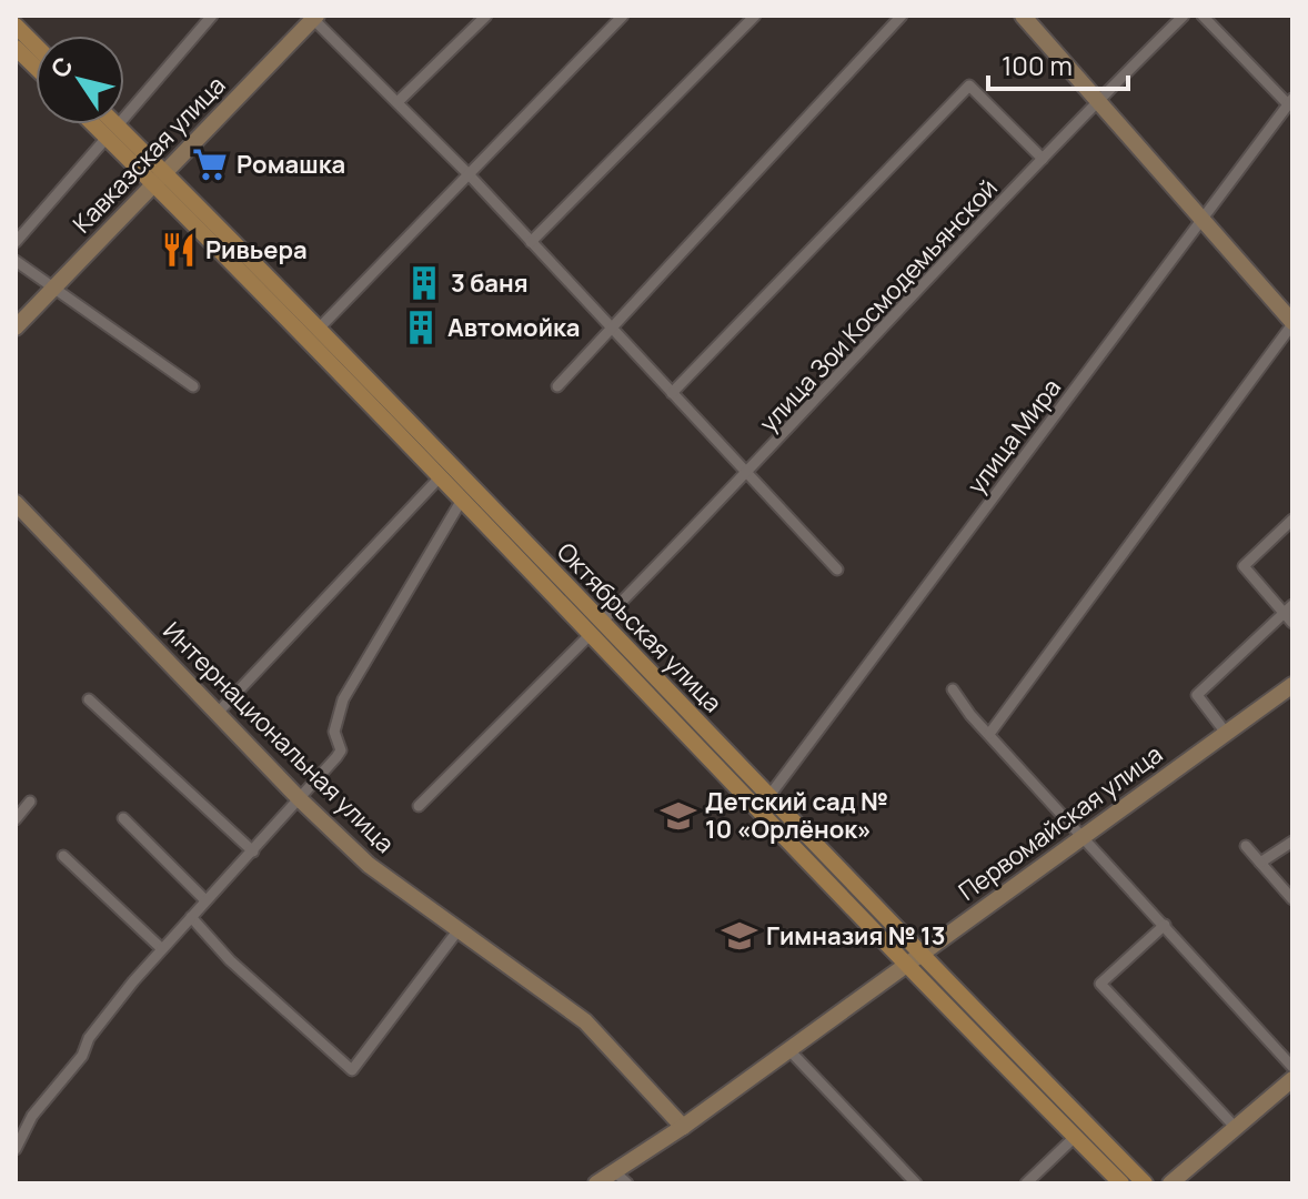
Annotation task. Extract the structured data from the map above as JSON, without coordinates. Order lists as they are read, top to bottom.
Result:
{
  "streets": {
    "main road": ["Октябрьская улица"],
    "street": [
      "Кавказская улица",
      "улица Зои Космодемьянской",
      "улица Мира",
      "Интернациональная улица",
      "Первомайская улица"
    ]
  },
  "crossings": [
    ["Кавказская улица", "Октябрьская улица"],
    ["улица Зои Космодемьянской", "Октябрьская улица"],
    ["улица Мира", "Октябрьская улица"],
    ["Октябрьская улица", "Первомайская улица"],
    ["Интернациональная улица", "Первомайская улица"]
  ],
  "places": {
    "supermarket": ["Ромашка"],
    "restaurant": ["Ривьера"],
    "building": ["3 баня", "Автомойка"],
    "school or university": ["Детский сад № 10 «Орлёнок»", "Гимназия № 13"]
  },
  "scale_bar": "100 m",
  "north": "top left"
}
